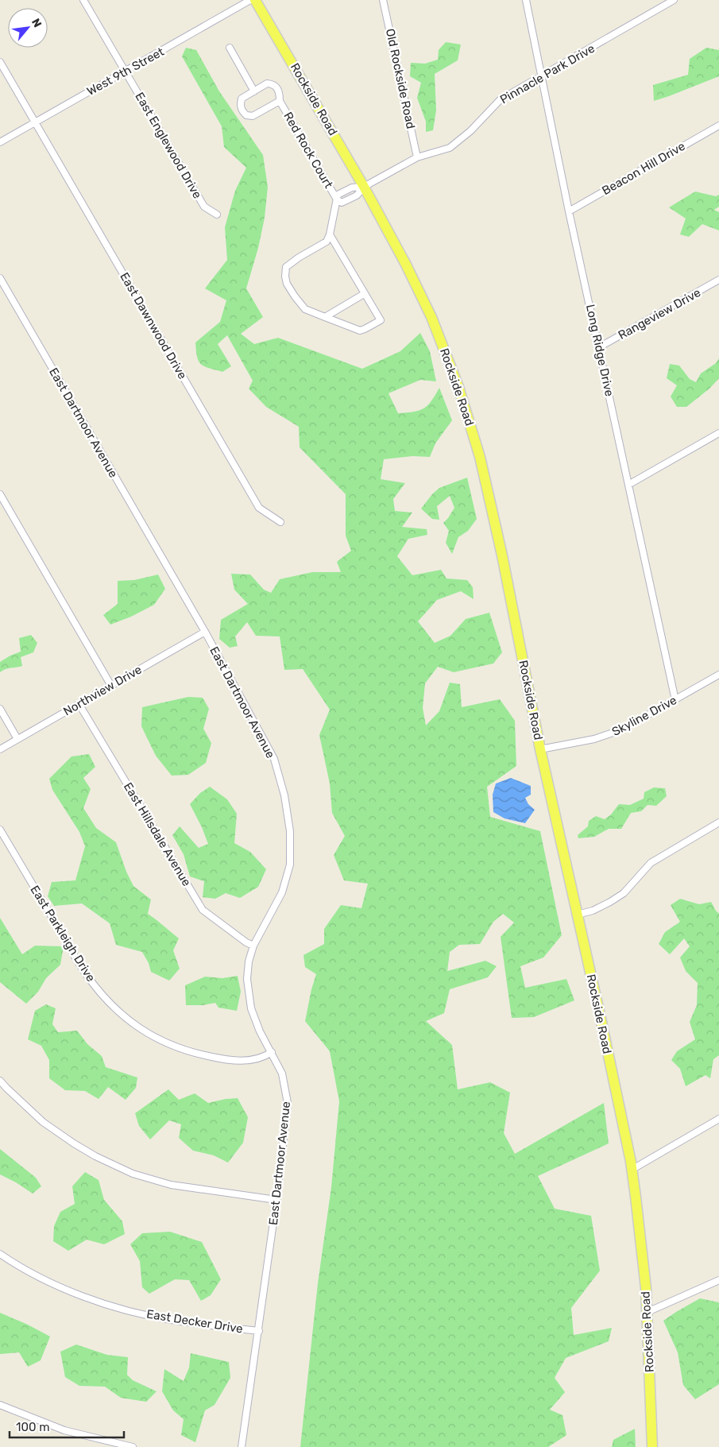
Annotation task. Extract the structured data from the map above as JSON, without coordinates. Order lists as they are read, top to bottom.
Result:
{
  "streets": {
    "main road": ["Rockside Road"],
    "street": [
      "West 9th Street",
      "Pinnacle Park Drive",
      "Old Rockside Road",
      "East Englewood Drive",
      "Red Rock Court",
      "Beacon Hill Drive",
      "Rangeview Drive",
      "East Dawnwood Drive",
      "Long Ridge Drive",
      "East Dartmoor Avenue",
      "Northview Drive",
      "Skyline Drive",
      "East Hillsdale Avenue",
      "East Parkleigh Drive",
      "East Decker Drive"
    ]
  },
  "crossings": [
    ["West 9th Street", "East Englewood Drive"],
    ["West 9th Street", "East Dawnwood Drive"],
    ["Pinnacle Park Drive", "Old Rockside Road"],
    ["Pinnacle Park Drive", "Rockside Road"],
    ["Pinnacle Park Drive", "Red Rock Court"],
    ["Pinnacle Park Drive", "Long Ridge Drive"],
    ["Rockside Road", "Skyline Drive"],
    ["Beacon Hill Drive", "Long Ridge Drive"],
    ["Rangeview Drive", "Long Ridge Drive"],
    ["Long Ridge Drive", "Skyline Drive"],
    ["East Dartmoor Avenue", "Northview Drive"],
    ["East Dartmoor Avenue", "East Hillsdale Avenue"],
    ["East Dartmoor Avenue", "East Parkleigh Drive"],
    ["East Dartmoor Avenue", "East Decker Drive"],
    ["Northview Drive", "East Hillsdale Avenue"]
  ],
  "scale_bar": "100 m",
  "north": "top right"
}
